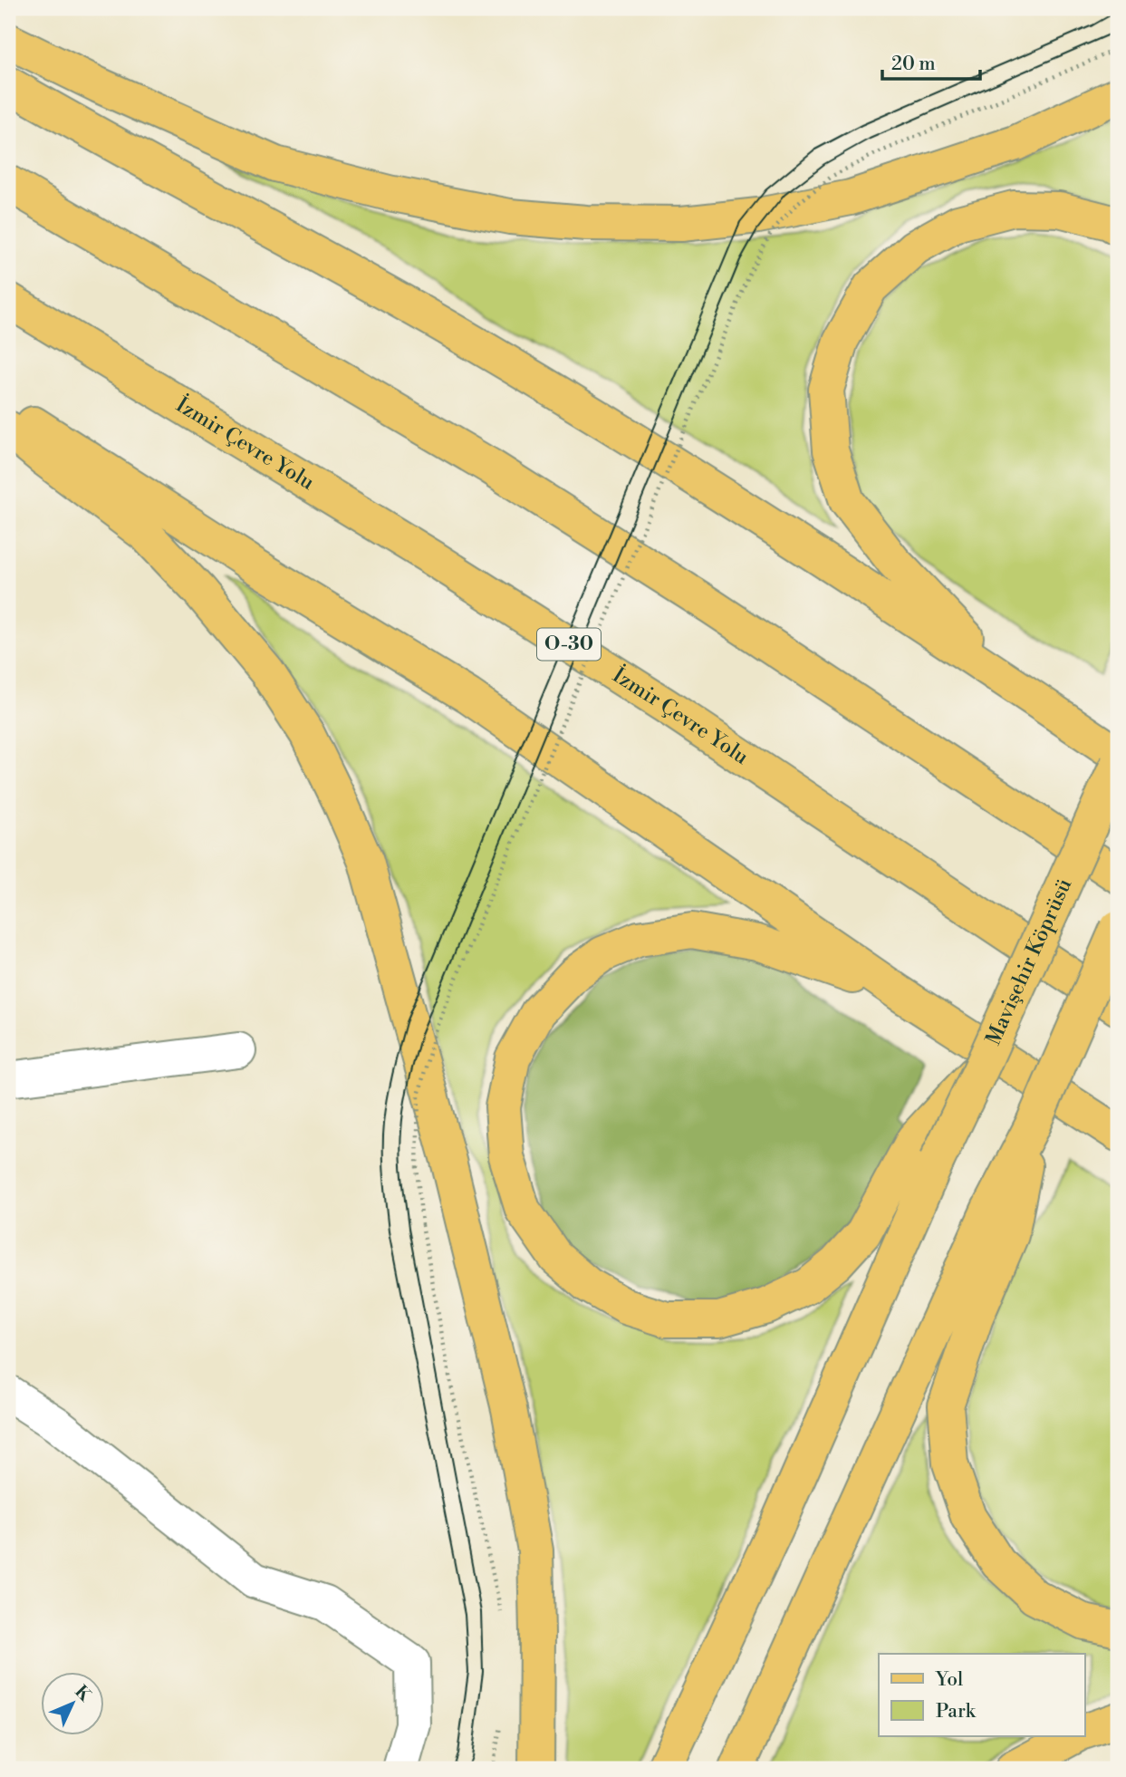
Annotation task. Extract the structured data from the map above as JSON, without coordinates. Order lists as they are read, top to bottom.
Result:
{
  "streets": {
    "main road": ["İzmir Çevre Yolu", "O-30", "Mavişehir Köprüsü"]
  },
  "legend": ["Yol", "Park"],
  "scale_bar": "20 m",
  "north": "top right"
}
